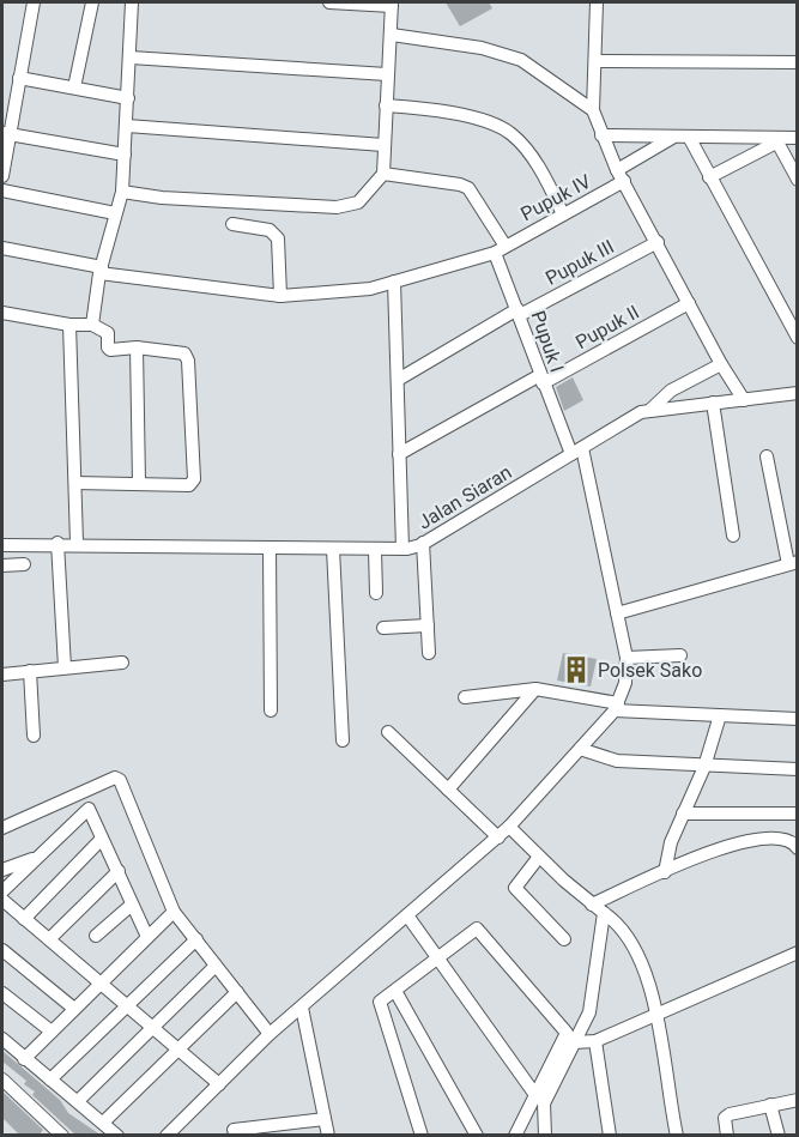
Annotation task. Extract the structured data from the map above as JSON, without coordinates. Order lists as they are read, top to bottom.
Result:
{
  "streets": {
    "street": [
      "Pupuk IV",
      "Pupuk III",
      "Pupuk II",
      "Pupuk I",
      "Jalan Siaran"
    ]
  },
  "crossings": [
    ["Pupuk IV", "Pupuk I"],
    ["Pupuk III", "Pupuk I"],
    ["Pupuk II", "Pupuk I"],
    ["Pupuk I", "Jalan Siaran"]
  ],
  "places": {
    "building": ["Polsek Sako"]
  }
}
